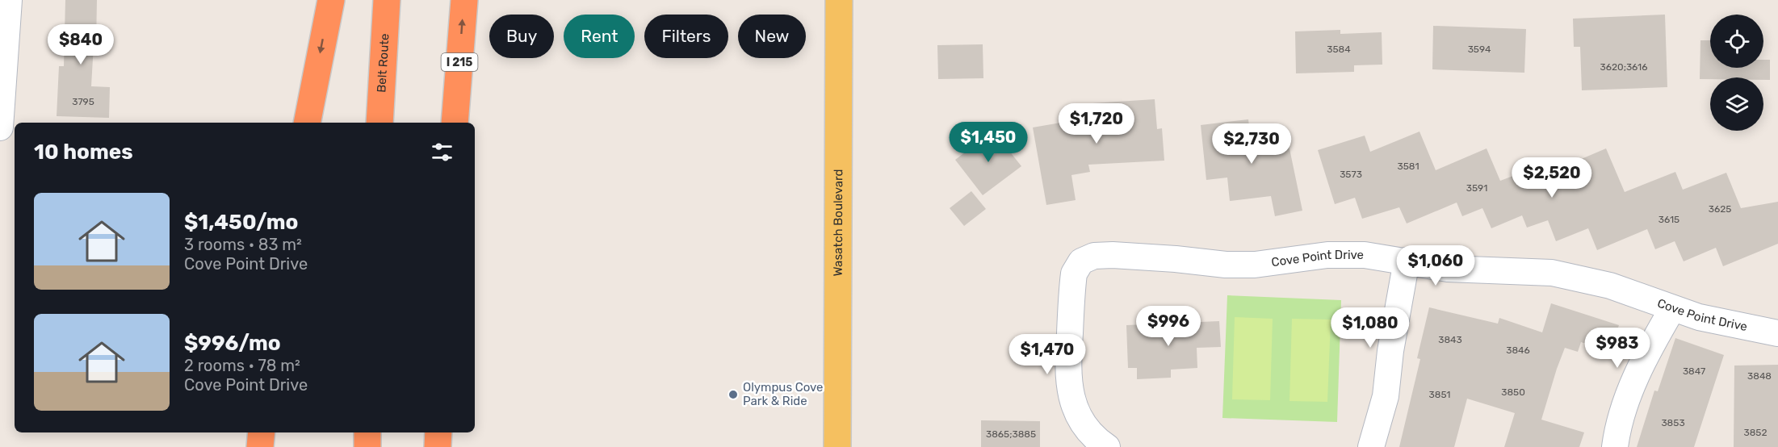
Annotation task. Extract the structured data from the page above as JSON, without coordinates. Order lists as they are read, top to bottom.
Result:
{
  "streets": {
    "highway": ["Belt Route", "I 215"],
    "main road": ["Wasatch Boulevard"],
    "street": ["Cove Point Drive"]
  },
  "places": ["Olympus Cove Park & Ride"],
  "house_numbers": [
    "3584",
    "3594",
    "3620;3616",
    "3795",
    "3581",
    "3573",
    "3591",
    "3625",
    "3615",
    "3843",
    "3846",
    "3847",
    "3848",
    "3850",
    "3851",
    "3853",
    "3852",
    "3865;3885"
  ],
  "page": {
    "chip": [
      "Buy",
      "Rent",
      "Filters",
      "New"
    ],
    "price": [
      "$840",
      "$1,720",
      "$1,450",
      "$2,730",
      "$2,520",
      "$1,060",
      "$996",
      "$1,080",
      "$983",
      "$1,470"
    ],
    "heading": "10 homes",
    "list": [
      {
        "name": "$1,450/mo",
        "note": "3 rooms · 83 m² · Cove Point Drive"
      },
      {
        "name": "$996/mo",
        "note": "2 rooms · 78 m² · Cove Point Drive"
      }
    ]
  }
}
